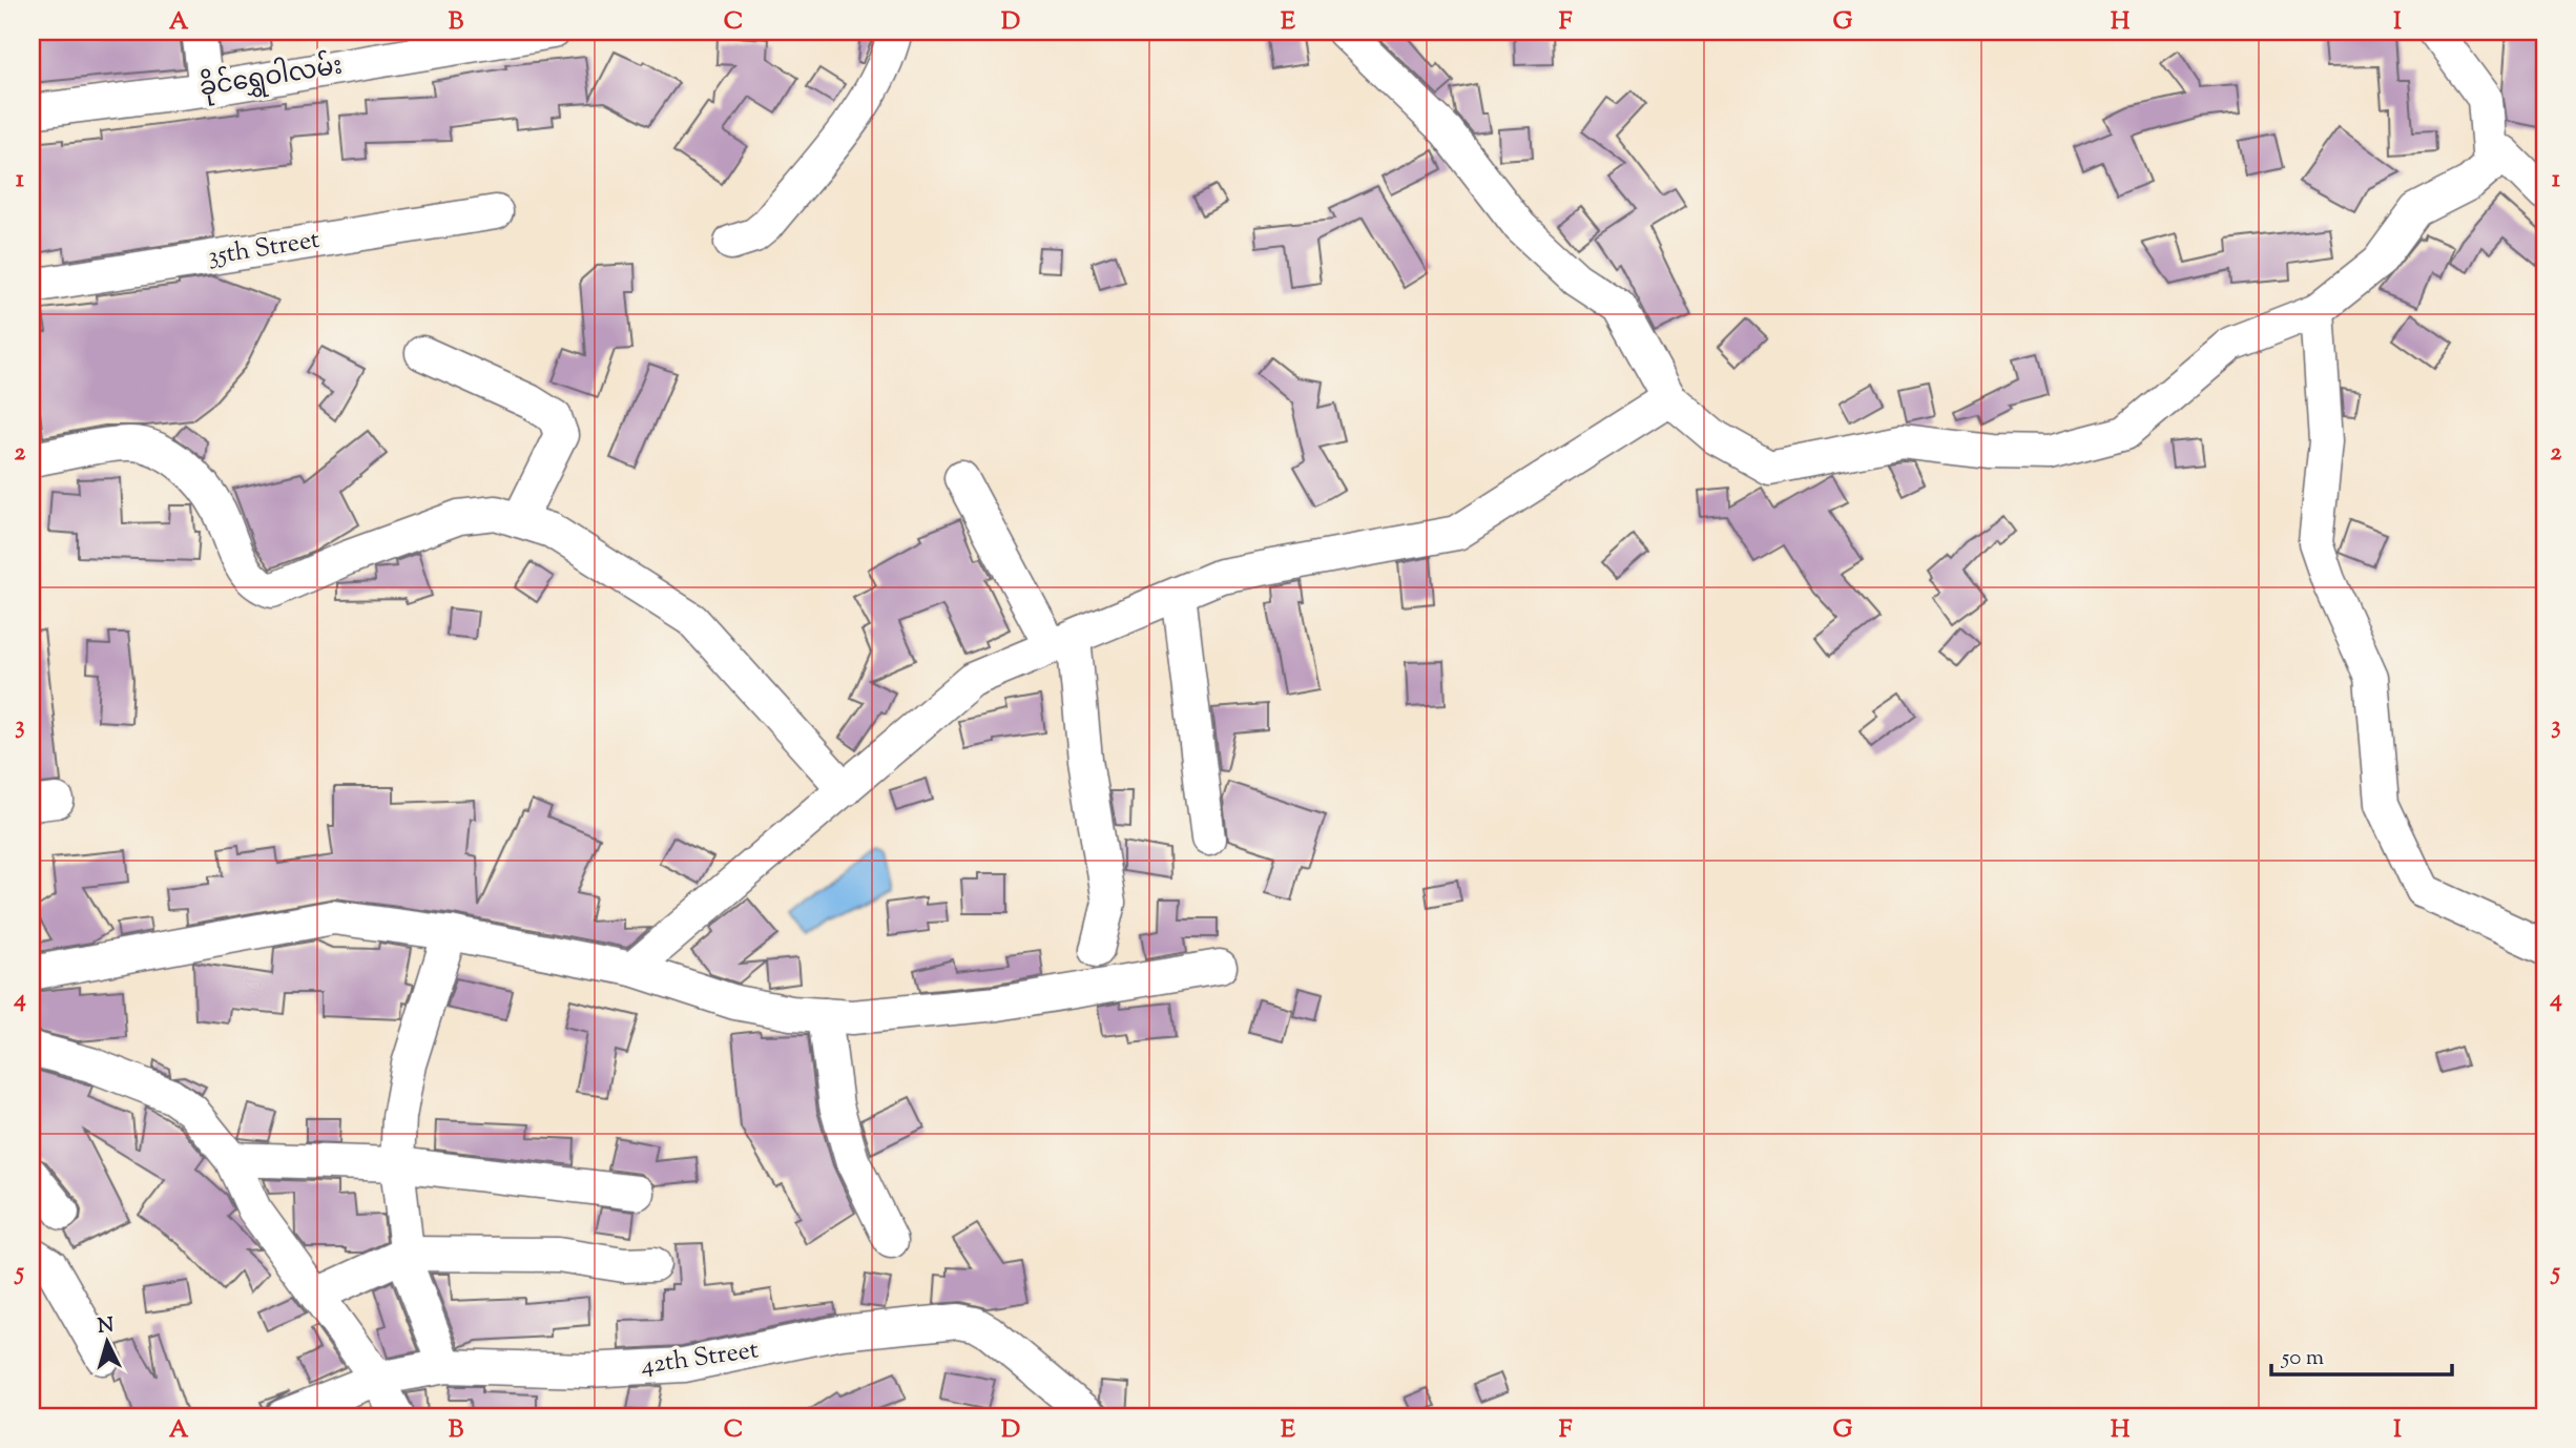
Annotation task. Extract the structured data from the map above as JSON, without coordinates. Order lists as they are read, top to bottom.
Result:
{
  "streets": {
    "street": ["ခိုင်ရွှေဝါလမ်း", "35th Street", "42th Street"]
  },
  "scale_bar": "50 m",
  "north": "top",
  "grid": {
    "columns": [
      "A",
      "B",
      "C",
      "D",
      "E",
      "F",
      "G",
      "H",
      "I"
    ],
    "rows": [
      "1",
      "2",
      "3",
      "4",
      "5"
    ]
  }
}
